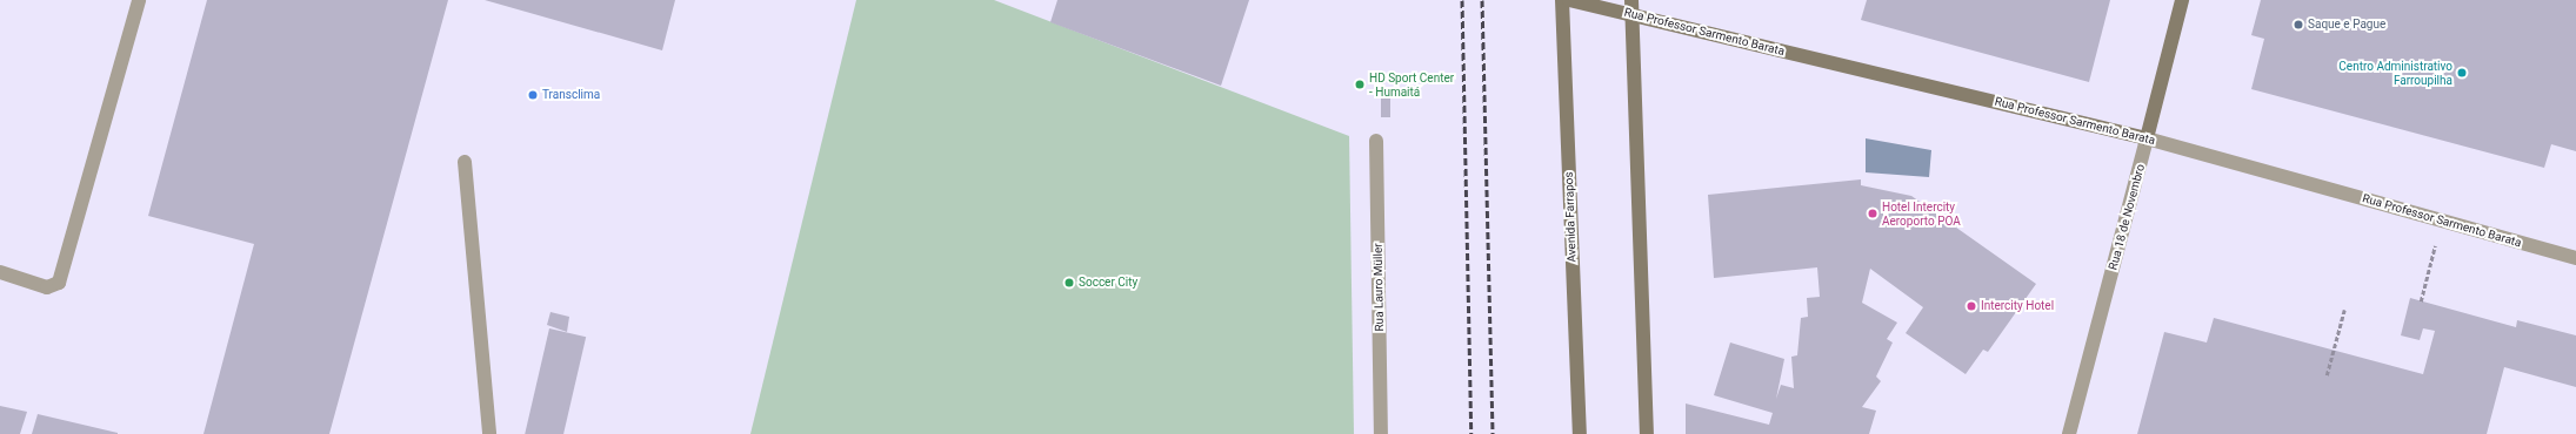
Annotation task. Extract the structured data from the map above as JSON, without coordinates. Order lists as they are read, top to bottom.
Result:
{
  "streets": {
    "main road": ["Rua Professor Sarmento Barata", "Avenida Farrapos", "Rua 18 de Novembro"],
    "street": ["Rua Lauro Müller"]
  },
  "crossings": [
    ["Rua Professor Sarmento Barata", "Rua 18 de Novembro"]
  ],
  "places": [
    "Saque e Pague",
    "Centro Administrativo Farroupilha",
    "HD Sport Center - Humaitá",
    "Transclima",
    "Hotel Intercity Aeroporto POA",
    "Soccer City",
    "Intercity Hotel"
  ]
}
